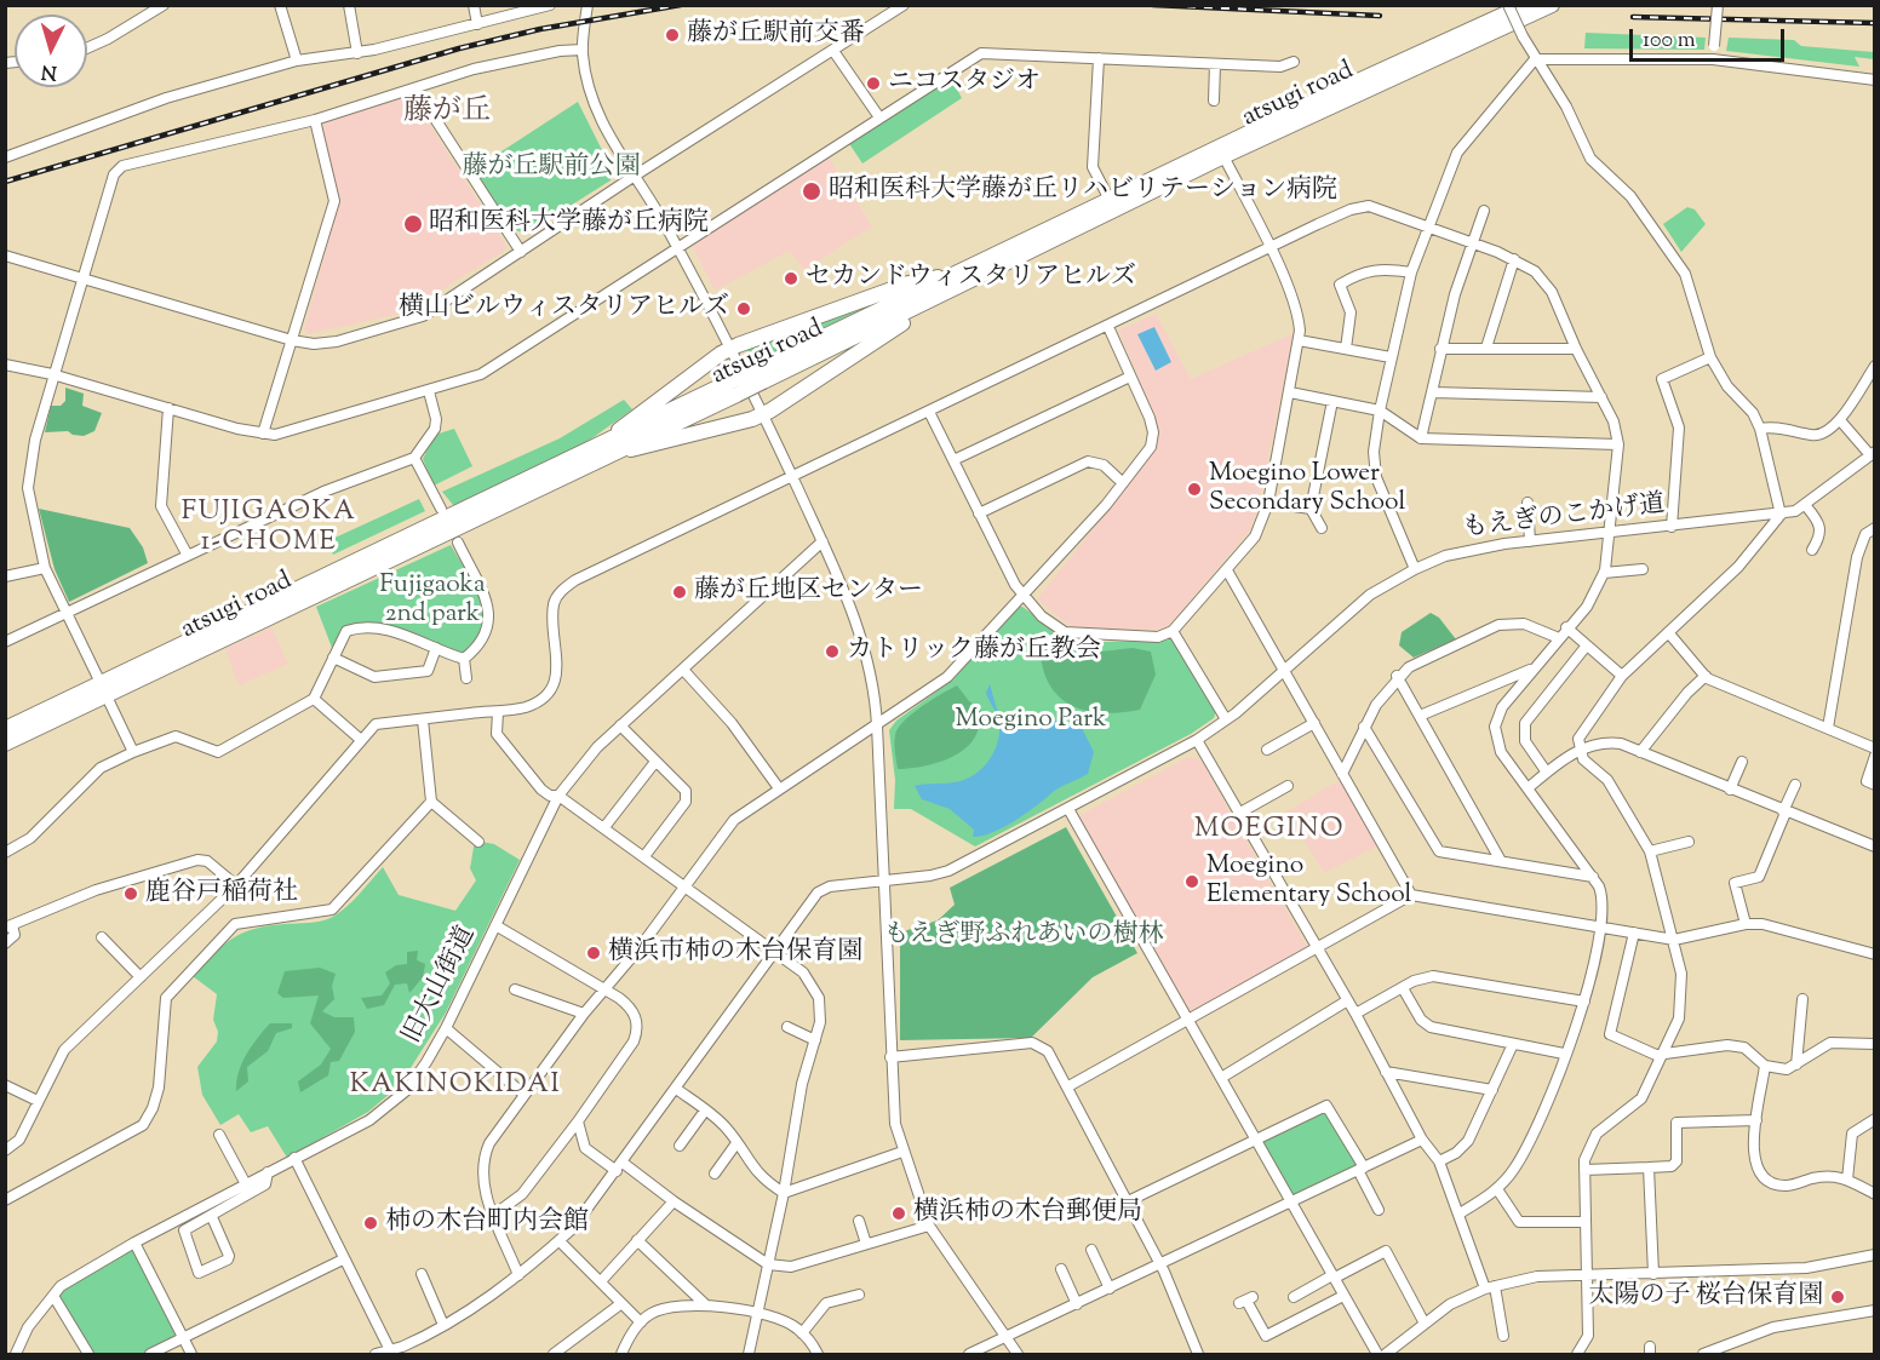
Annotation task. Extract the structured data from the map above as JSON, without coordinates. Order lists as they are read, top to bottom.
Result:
{
  "streets": {
    "highway": ["atsugi road"],
    "street": ["もえぎのこかげ道", "旧大山街道"]
  },
  "districts": [
    "藤が丘",
    "FUJIGAOKA 1-CHOME",
    "MOEGINO",
    "KAKINOKIDAI"
  ],
  "parks": [
    "藤が丘駅前公園",
    "Fujigaoka 2nd park",
    "Moegino Park",
    "もえぎ野ふれあいの樹林"
  ],
  "places": [
    "藤が丘駅前交番",
    "ニコスタジオ",
    "昭和医科大学藤が丘リハビリテーション病院",
    "昭和医科大学藤が丘病院",
    "セカンドウィスタリアヒルズ",
    "横山ビルウィスタリアヒルズ",
    "Moegino Lower Secondary School",
    "藤が丘地区センター",
    "カトリック藤が丘教会",
    "Moegino Elementary School",
    "鹿谷戸稲荷社",
    "横浜市柿の木台保育園",
    "横浜柿の木台郵便局",
    "柿の木台町内会館",
    "太陽の子 桜台保育園"
  ],
  "scale_bar": "100 m",
  "north": "bottom"
}
